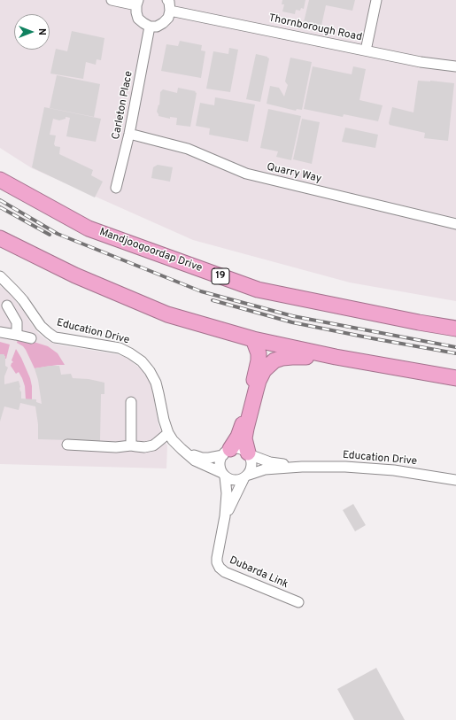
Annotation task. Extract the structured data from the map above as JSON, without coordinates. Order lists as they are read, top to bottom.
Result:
{
  "streets": {
    "highway": ["Mandjoogoordap Drive", "19"],
    "street": [
      "Thornborough Road",
      "Carleton Place",
      "Quarry Way",
      "Education Drive",
      "Dubarda Link"
    ]
  },
  "crossings": [
    ["Carleton Place", "Quarry Way"],
    ["Education Drive", "Dubarda Link"]
  ],
  "north": "right"
}
